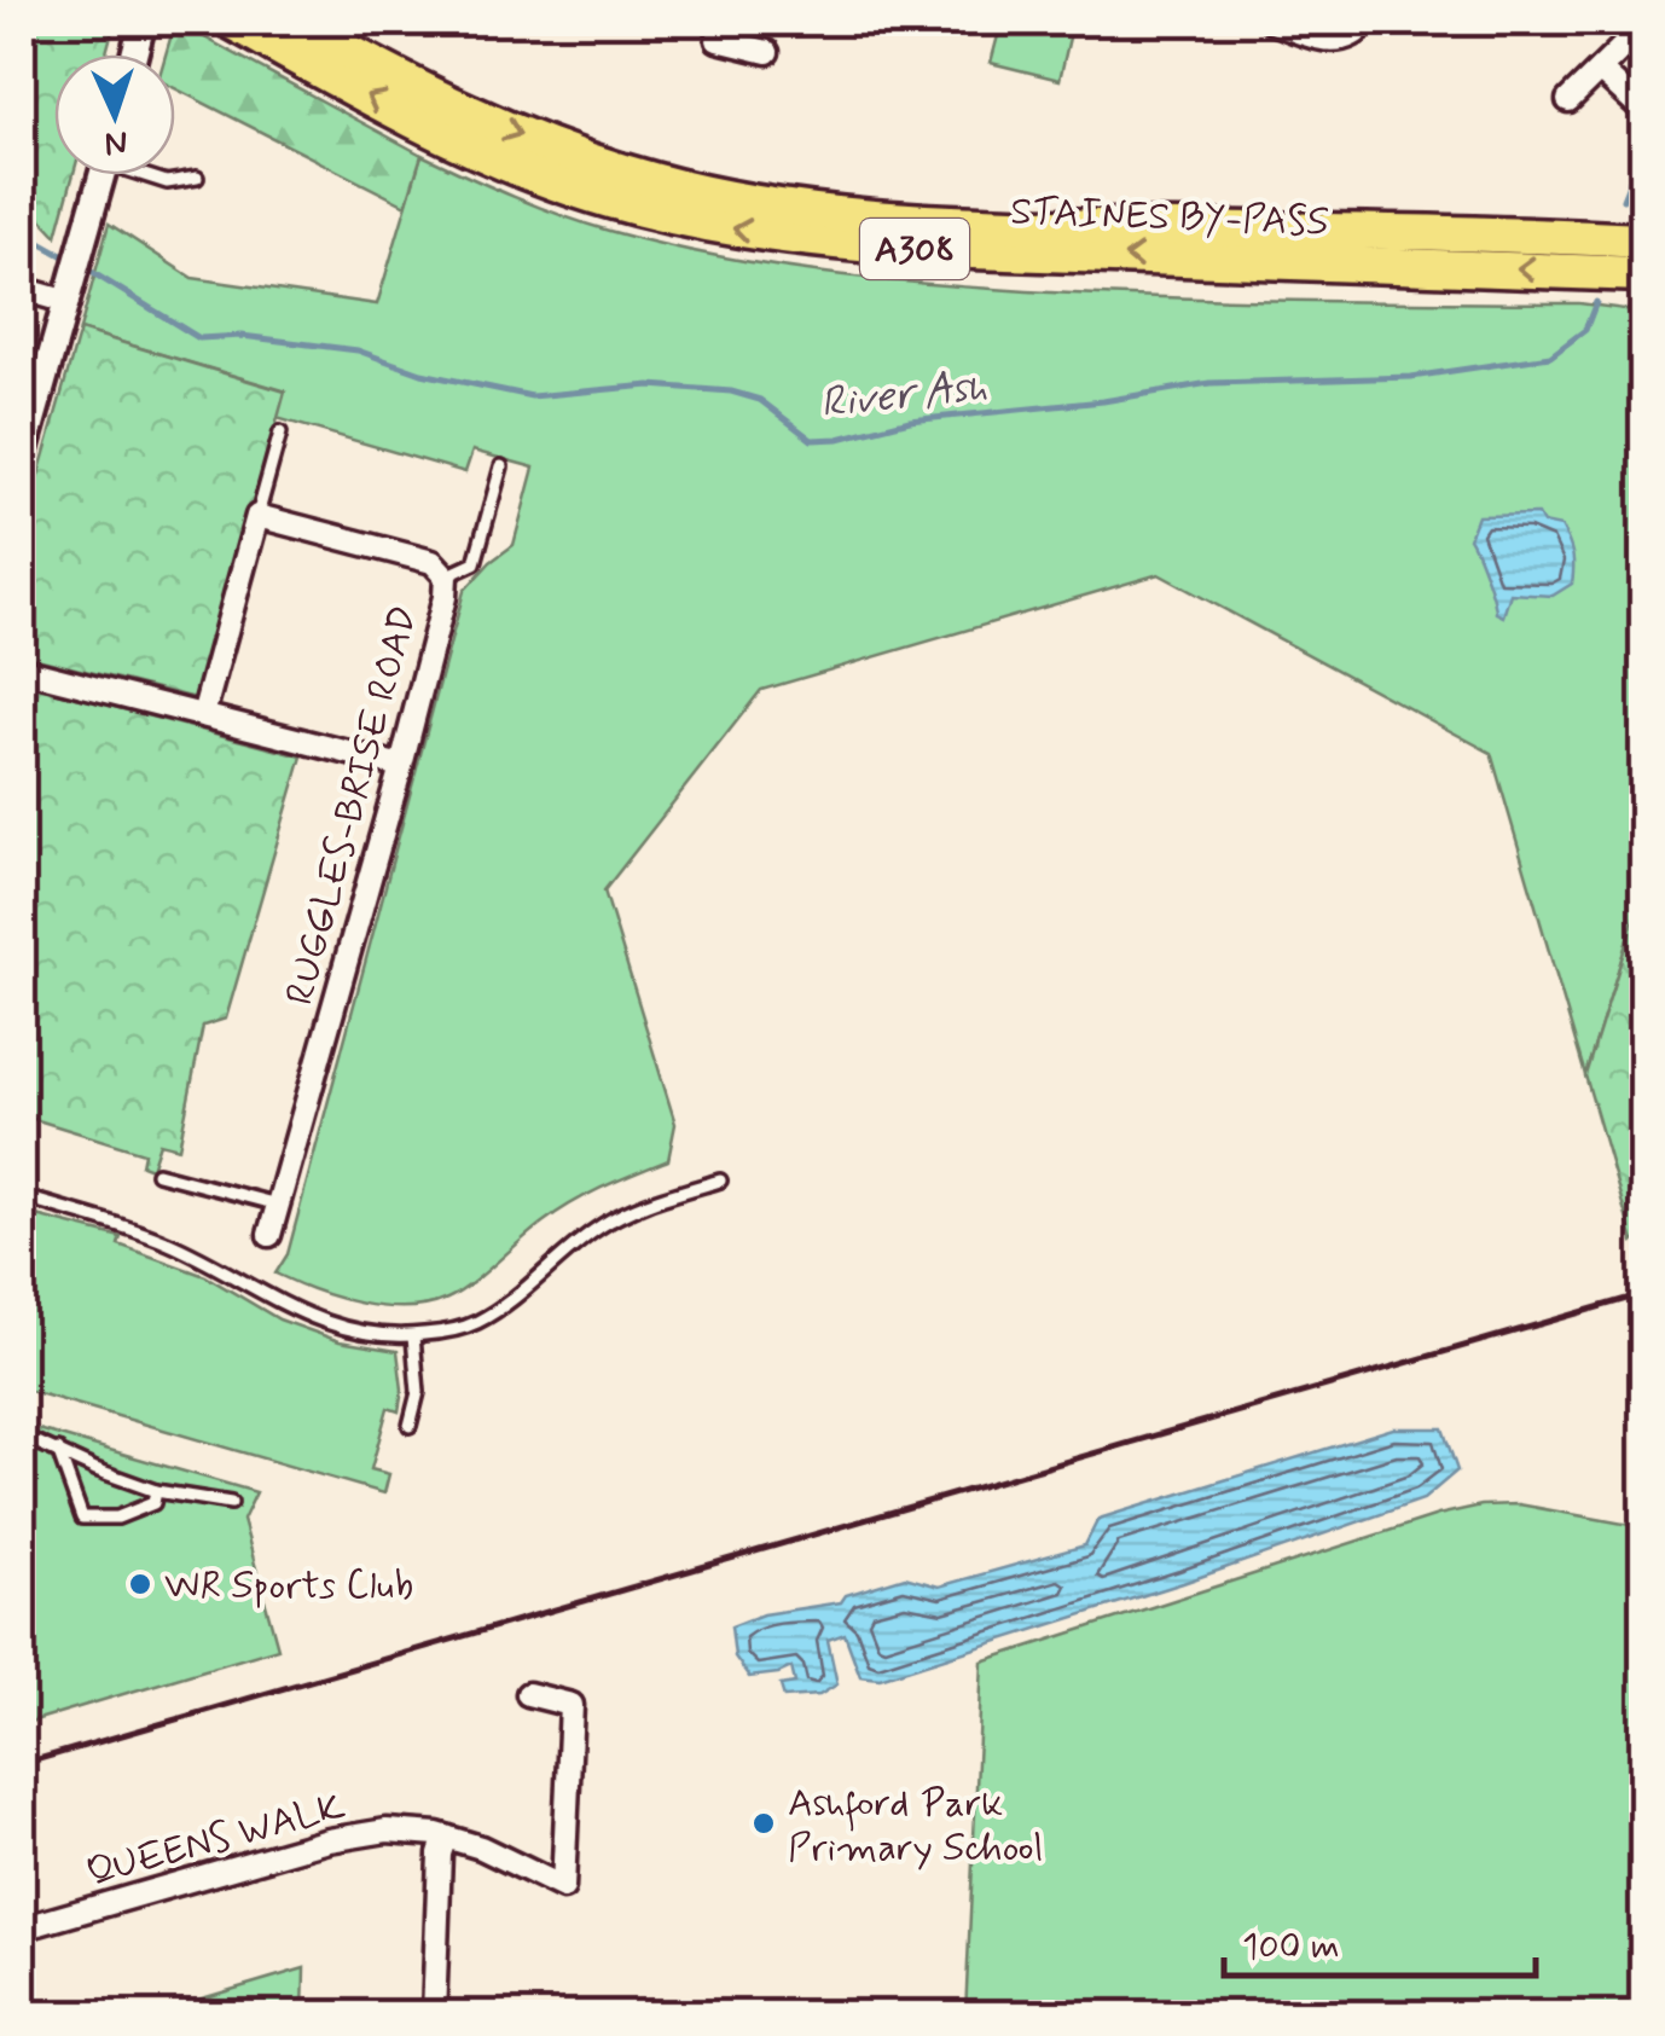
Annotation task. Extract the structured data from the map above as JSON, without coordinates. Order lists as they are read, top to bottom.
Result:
{
  "streets": {
    "highway": ["STAINES BY-PASS", "A308"],
    "street": ["RUGGLES-BRISE ROAD", "QUEENS WALK"]
  },
  "water": ["River Ash"],
  "places": ["WR Sports Club", "Ashford Park Primary School"],
  "scale_bar": "100 m",
  "north": "bottom"
}
